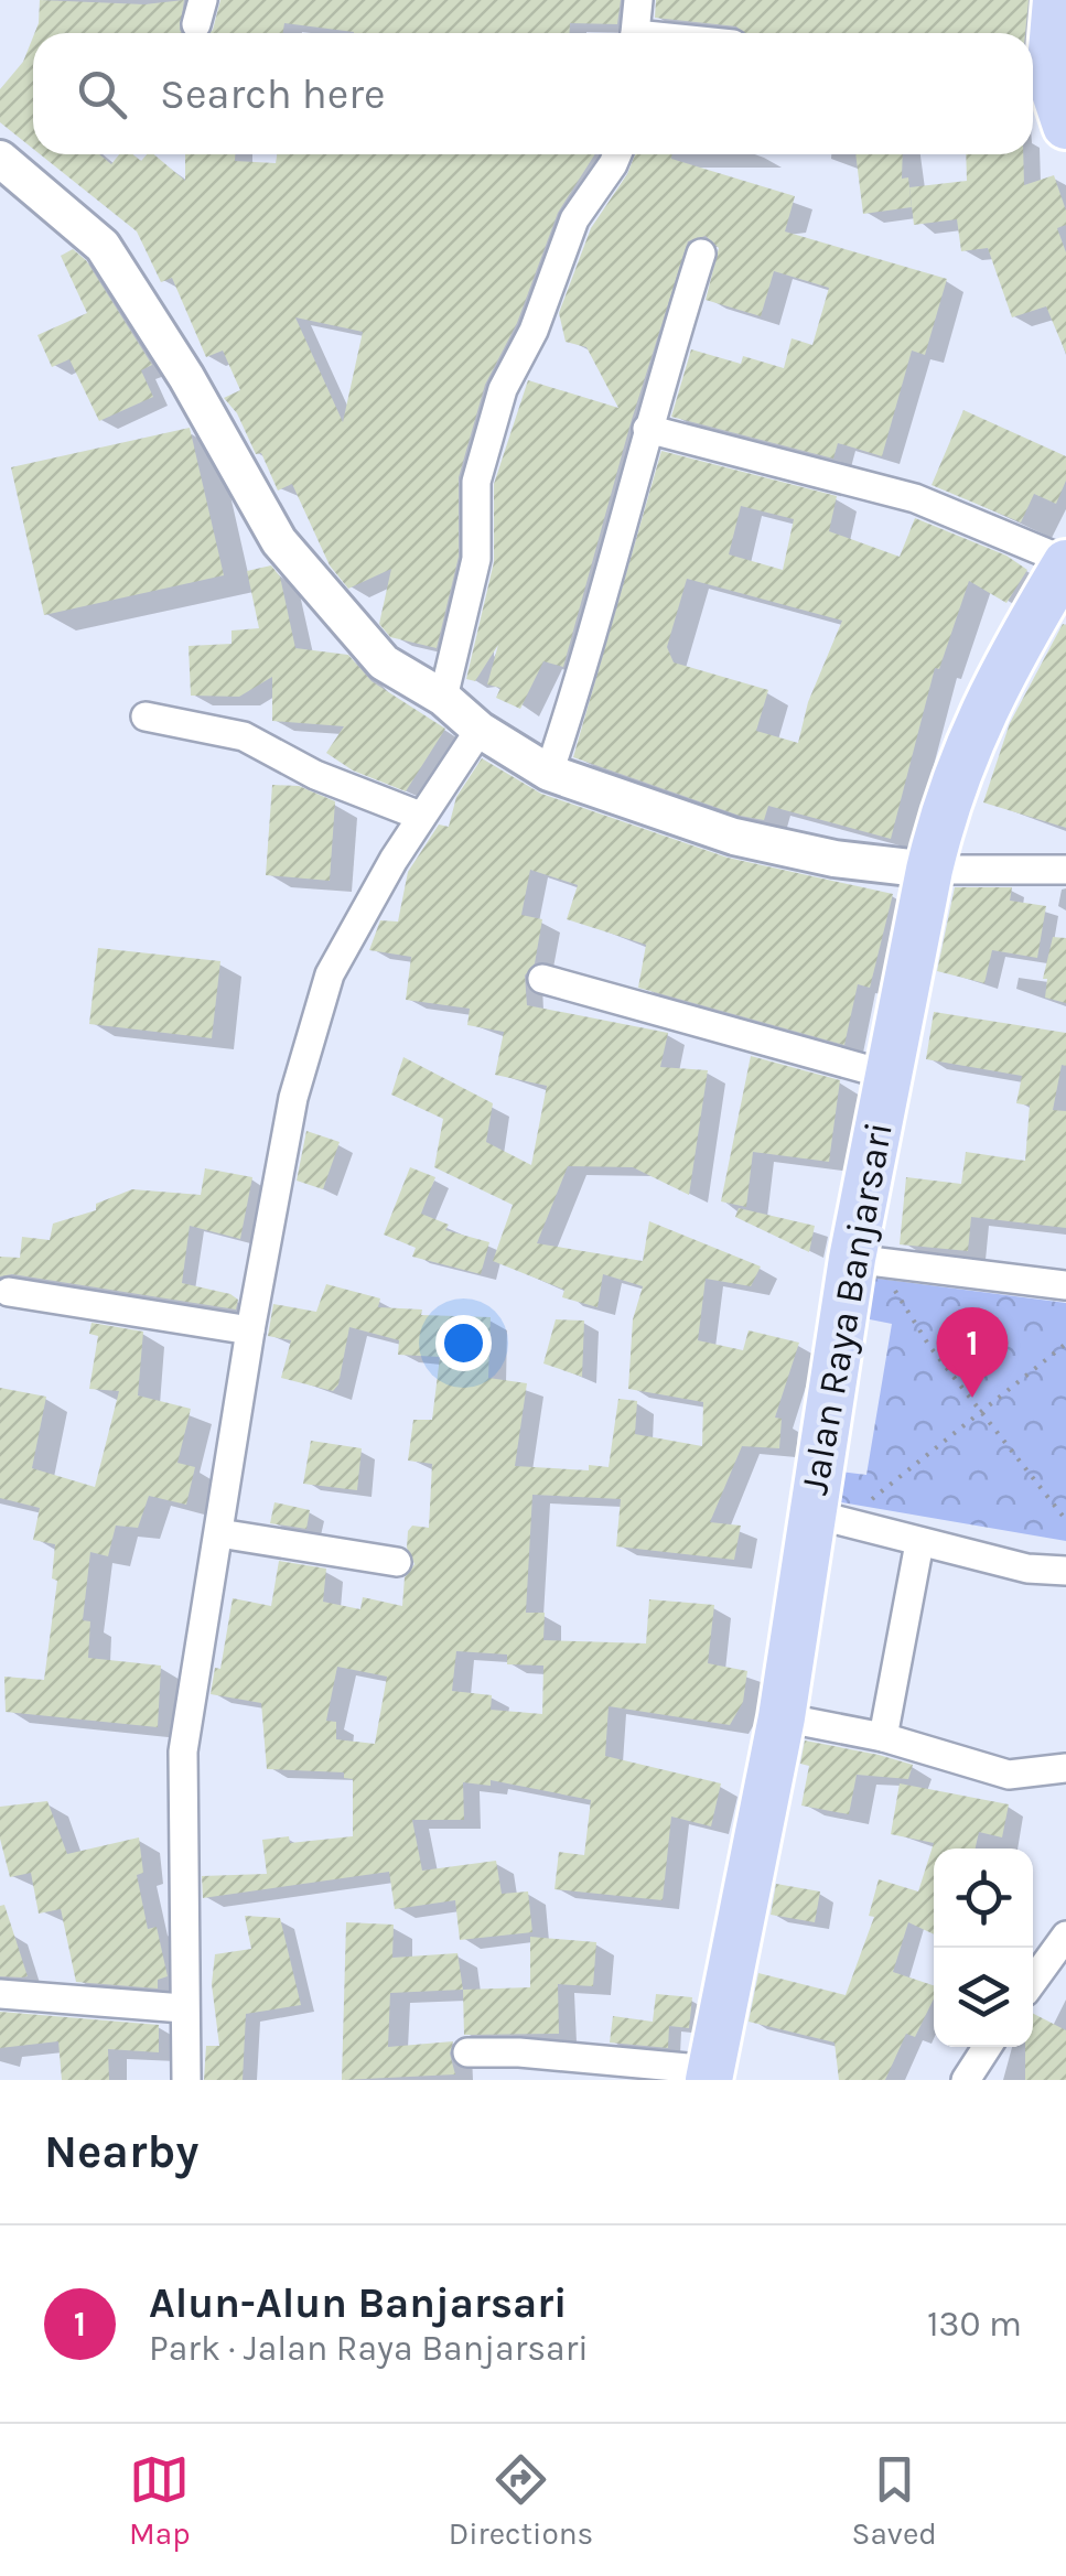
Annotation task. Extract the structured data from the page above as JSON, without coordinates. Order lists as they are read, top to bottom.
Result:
{
  "streets": {
    "highway": ["Jalan Raya Banjarsari"]
  },
  "page": {
    "search": "Search here",
    "pins": "1",
    "heading": "Nearby",
    "list": [
      {
        "mark": "1",
        "name": "Alun-Alun Banjarsari",
        "note": "Park · Jalan Raya Banjarsari",
        "value": "130 m"
      }
    ],
    "nav": ["Map", "Directions", "Saved"]
  }
}
